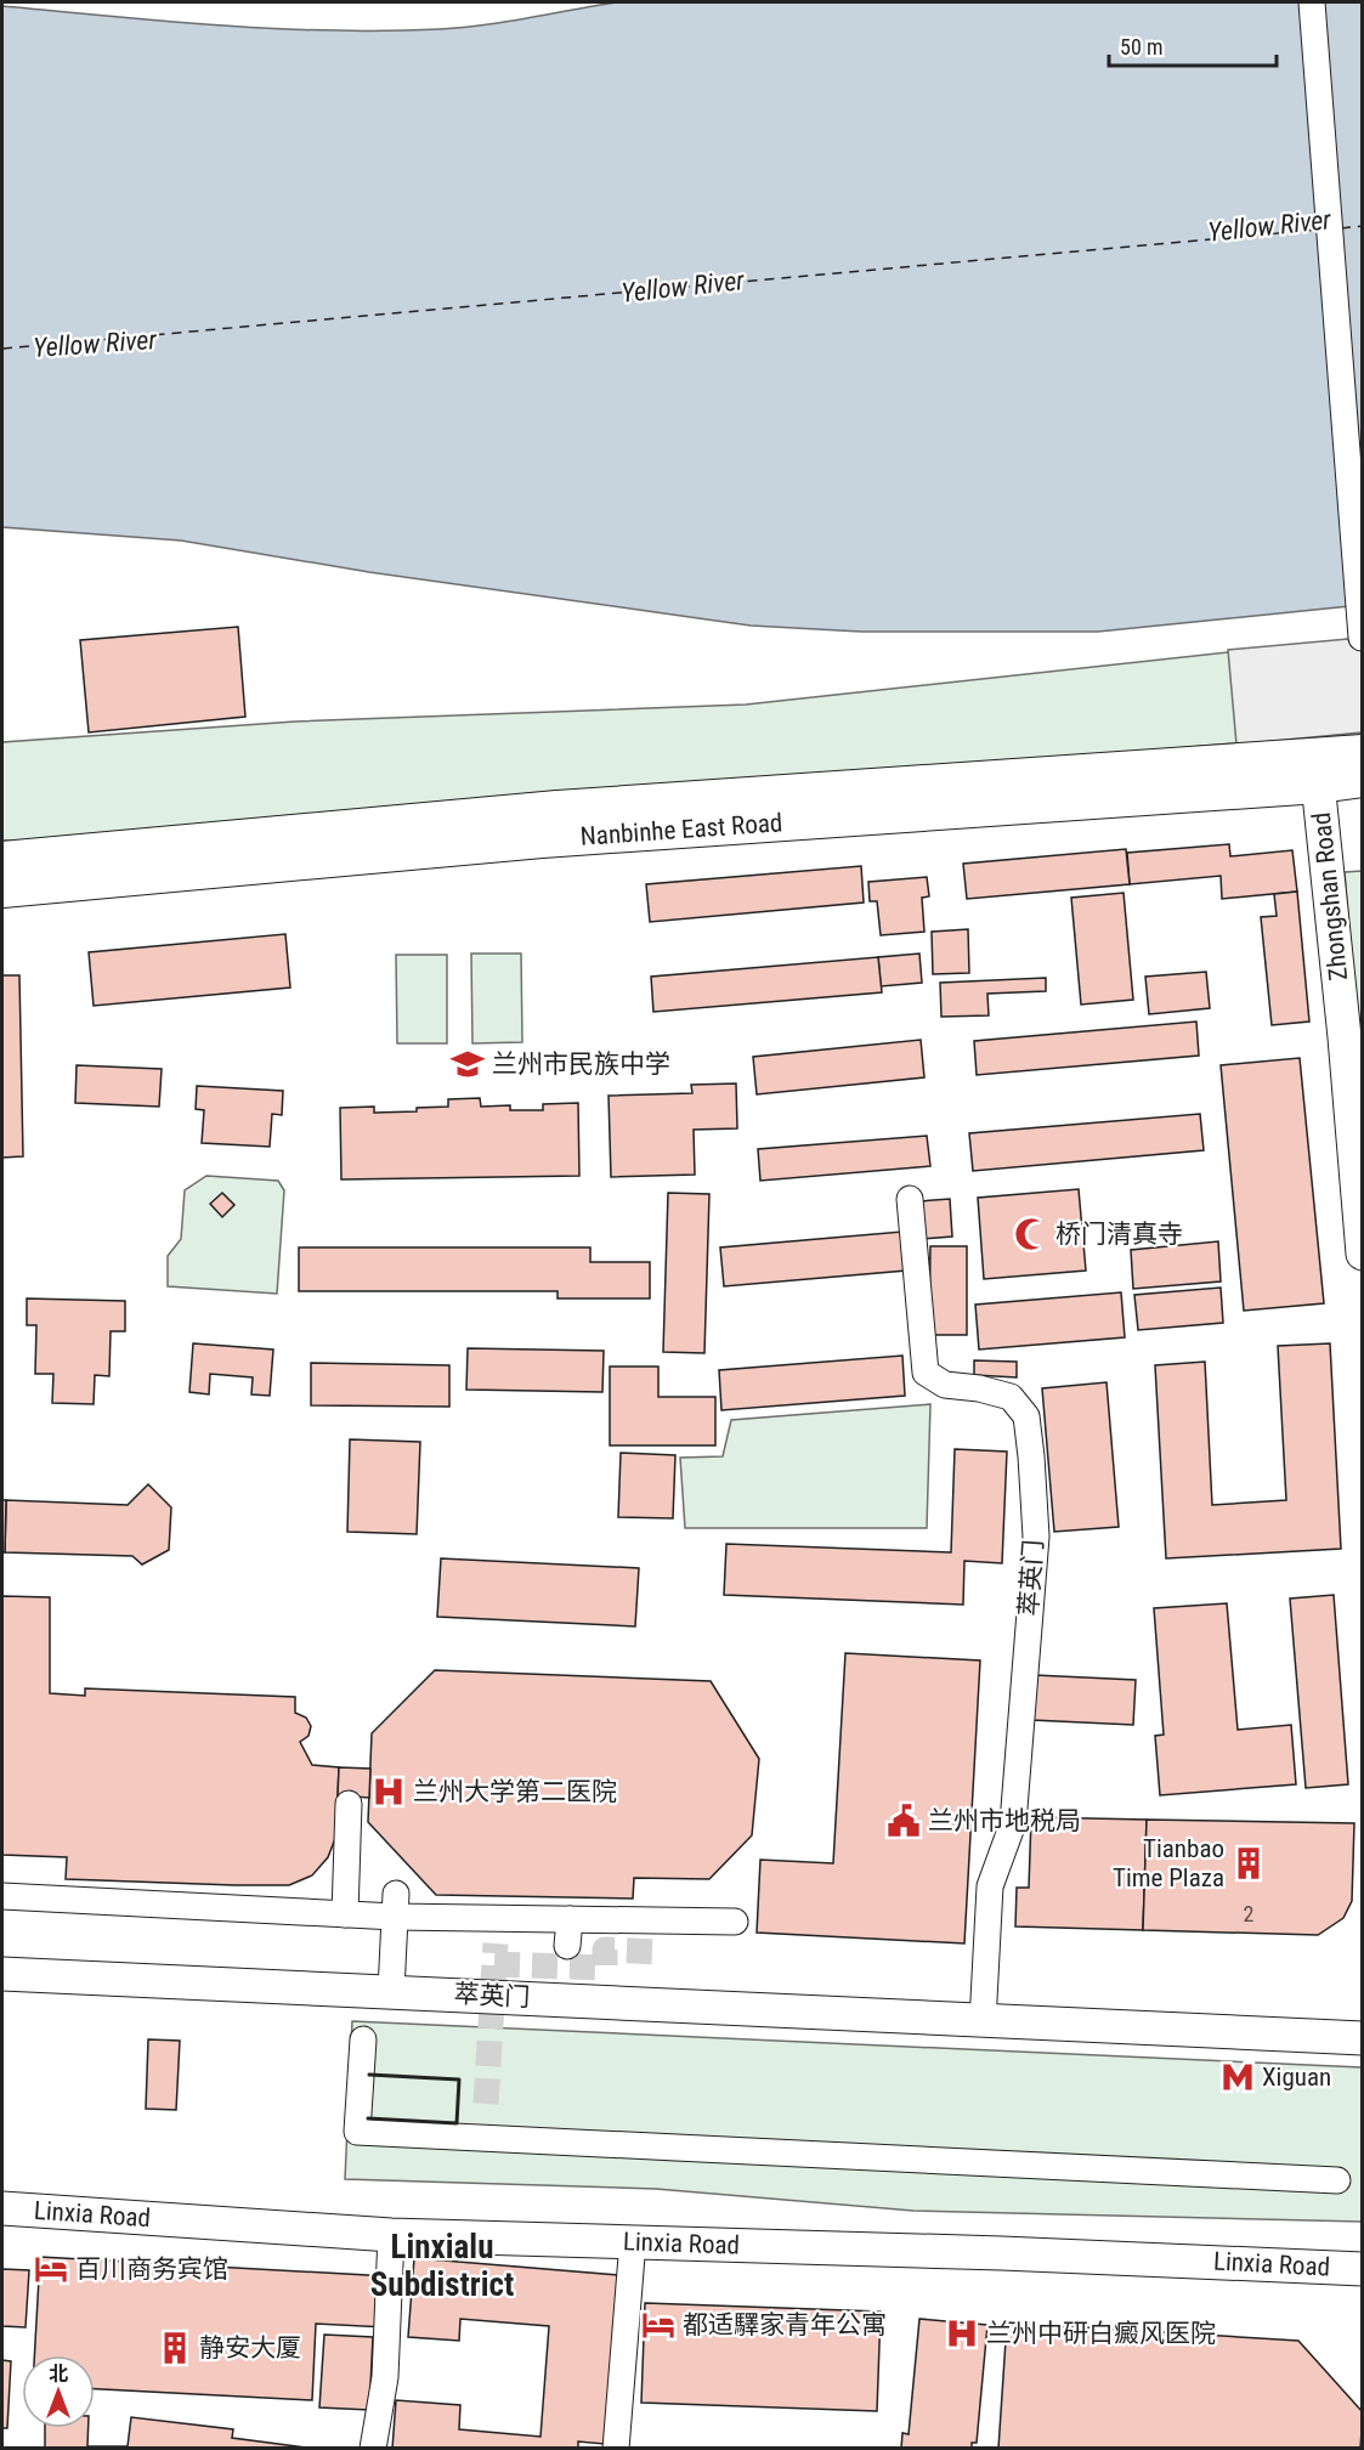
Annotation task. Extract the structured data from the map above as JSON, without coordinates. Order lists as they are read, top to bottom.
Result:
{
  "streets": {
    "highway": ["Nanbinhe East Road"],
    "main road": ["Zhongshan Road", "萃英门", "Linxia Road"]
  },
  "crossings": [
    ["Nanbinhe East Road", "Zhongshan Road"]
  ],
  "districts": ["Linxialu Subdistrict"],
  "water": ["Yellow River"],
  "places": {
    "school or university": ["兰州市民族中学"],
    "mosque": ["桥门清真寺"],
    "hospital": ["兰州大学第二医院", "兰州中研白癜风医院"],
    "public building": ["兰州市地税局"],
    "building": ["Tianbao Time Plaza", "静安大厦"],
    "metro station": ["Xiguan"],
    "hotel": ["百川商务宾馆", "都适驛家青年公寓"]
  },
  "house_numbers": ["2"],
  "scale_bar": "50 m",
  "north": "top"
}
